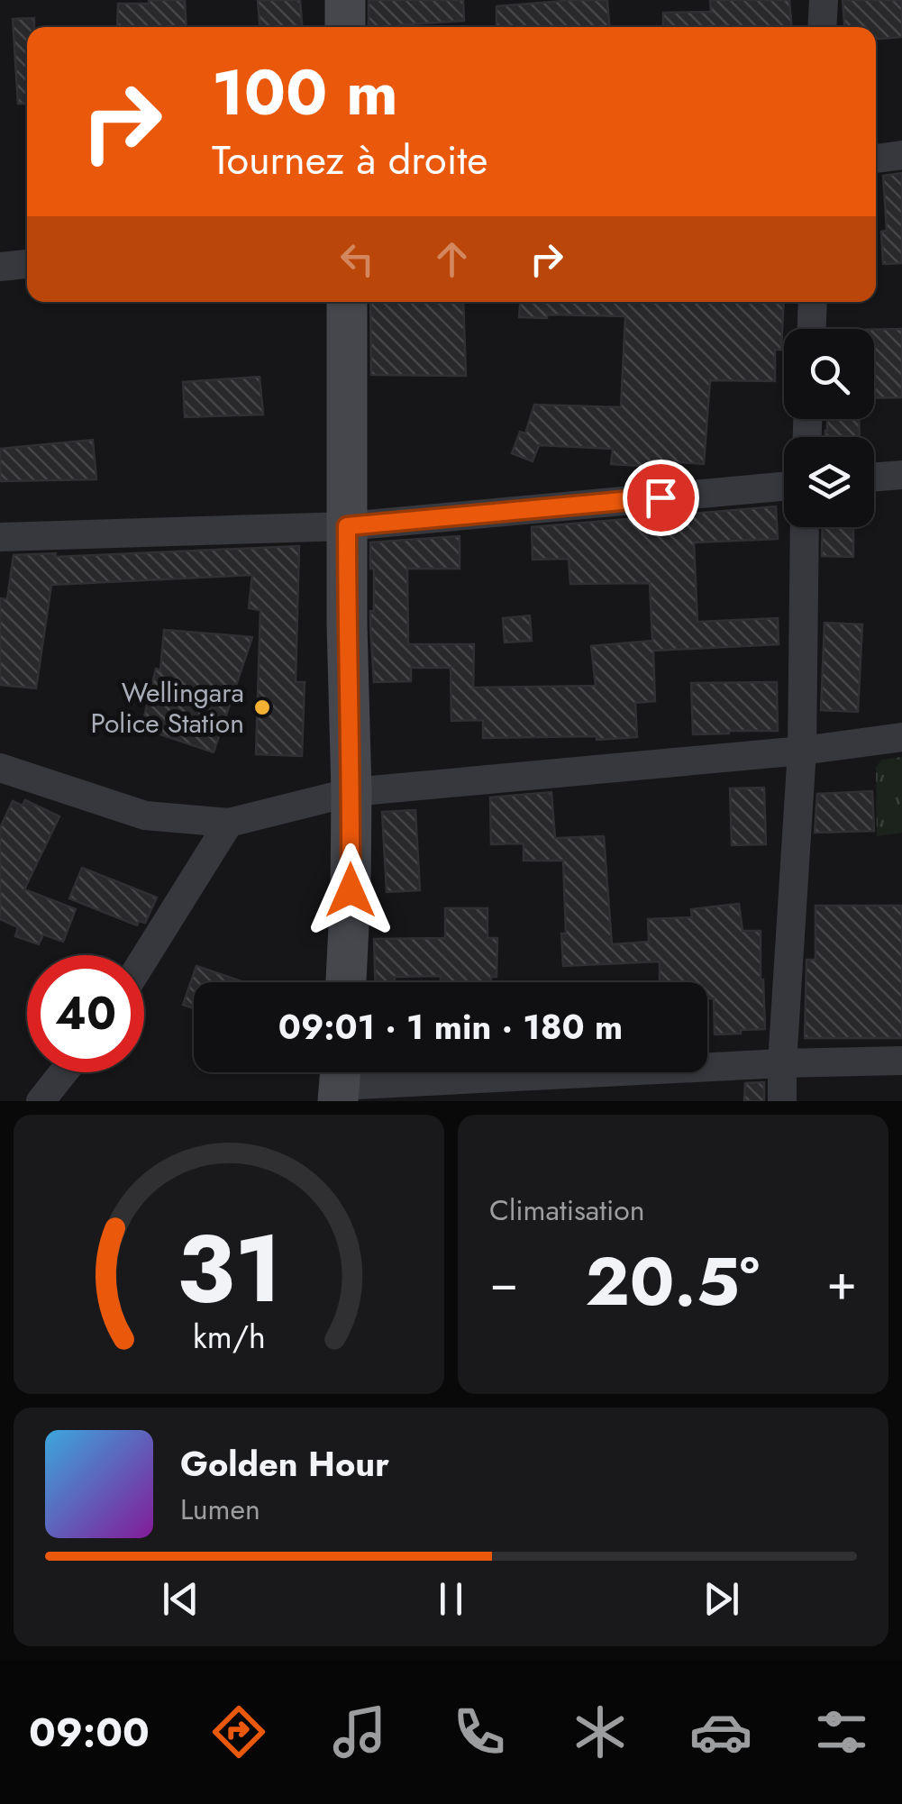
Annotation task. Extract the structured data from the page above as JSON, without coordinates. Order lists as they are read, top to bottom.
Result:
{
  "places": ["Wellingara Police Station"],
  "page": {
    "turn": ["100 m", "Tournez à droite"],
    "limit": "40",
    "trip": "09:01 · 1 min · 180 m",
    "tile": "Climatisation",
    "heat": ["−", "20.5°", "+"],
    "song": ["Golden Hour", "Lumen"],
    "tabs": "09:00",
    "gauge": ["31", "km/h"]
  }
}
